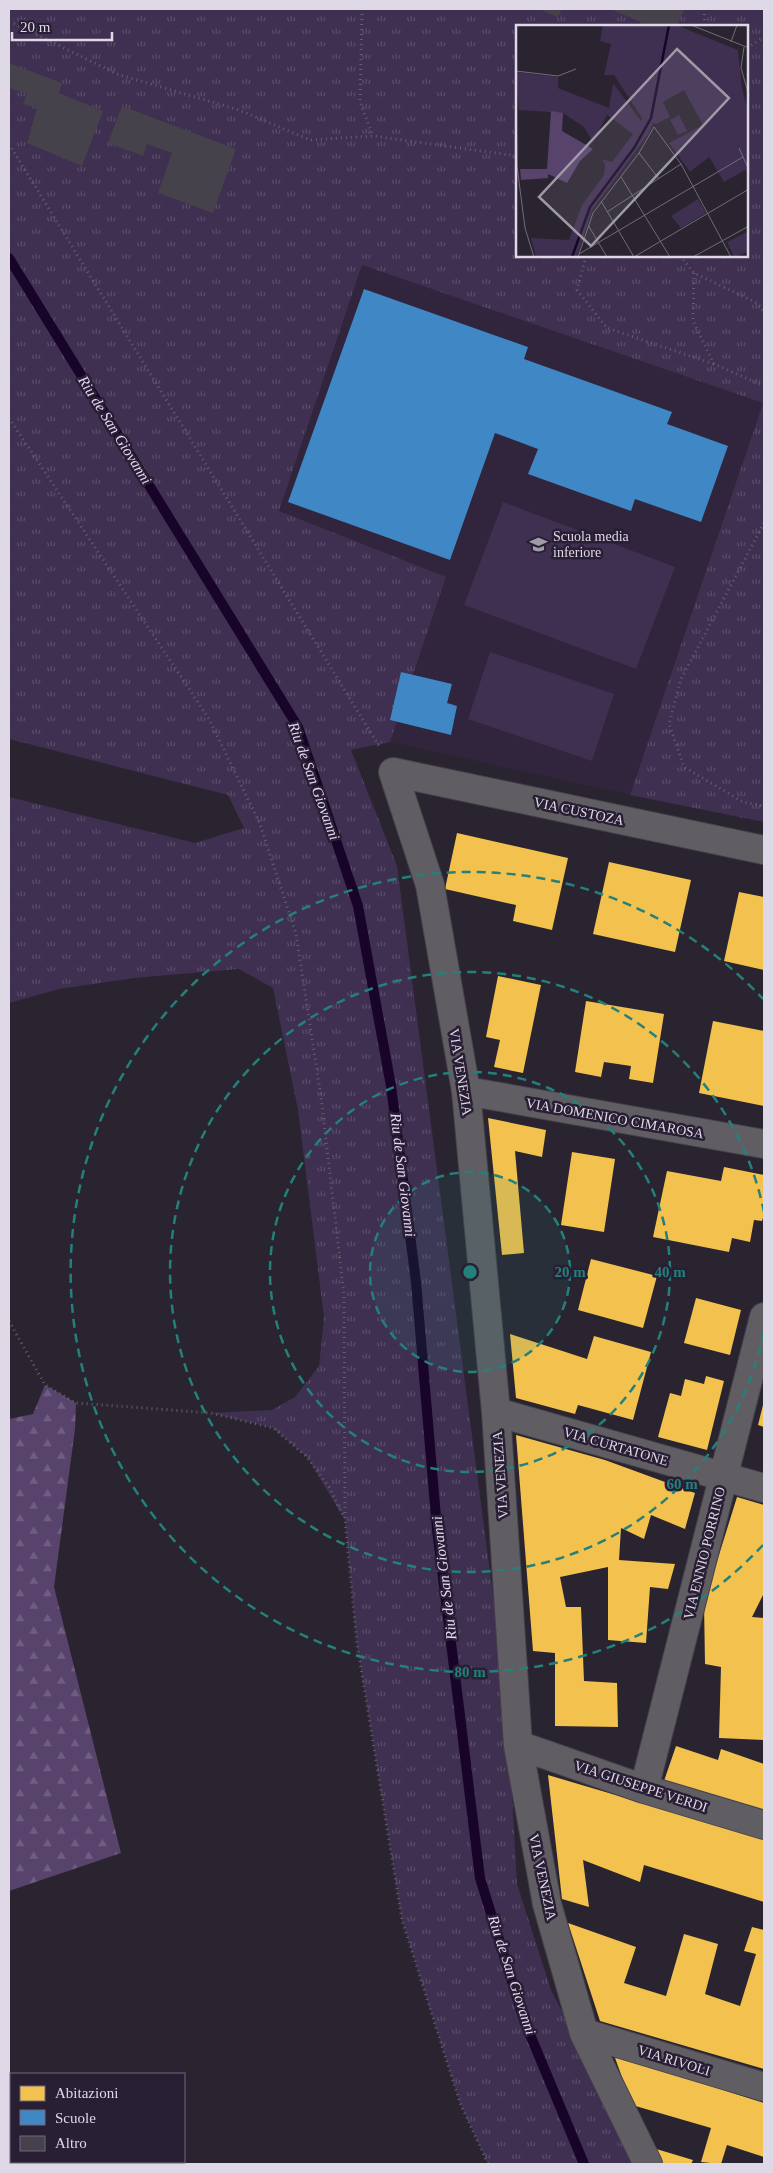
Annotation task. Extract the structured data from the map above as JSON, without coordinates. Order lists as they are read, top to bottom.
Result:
{
  "streets": {
    "street": [
      "VIA CUSTOZA",
      "VIA VENEZIA",
      "VIA DOMENICO CIMAROSA",
      "VIA CURTATONE",
      "VIA ENNIO PORRINO",
      "VIA GIUSEPPE VERDI",
      "VIA RIVOLI"
    ]
  },
  "crossings": [
    ["VIA CUSTOZA", "VIA VENEZIA"],
    ["VIA VENEZIA", "VIA DOMENICO CIMAROSA"],
    ["VIA VENEZIA", "VIA CURTATONE"],
    ["VIA VENEZIA", "VIA GIUSEPPE VERDI"],
    ["VIA VENEZIA", "VIA RIVOLI"],
    ["VIA CURTATONE", "VIA ENNIO PORRINO"],
    ["VIA ENNIO PORRINO", "VIA GIUSEPPE VERDI"]
  ],
  "water": ["Riu de San Giovanni"],
  "places": {
    "school or university": ["Scuola media inferiore"]
  },
  "legend": ["Abitazioni", "Scuole", "Altro"],
  "scale_bar": "20 m",
  "rings": [
    "20 m",
    "40 m",
    "60 m",
    "80 m"
  ]
}
